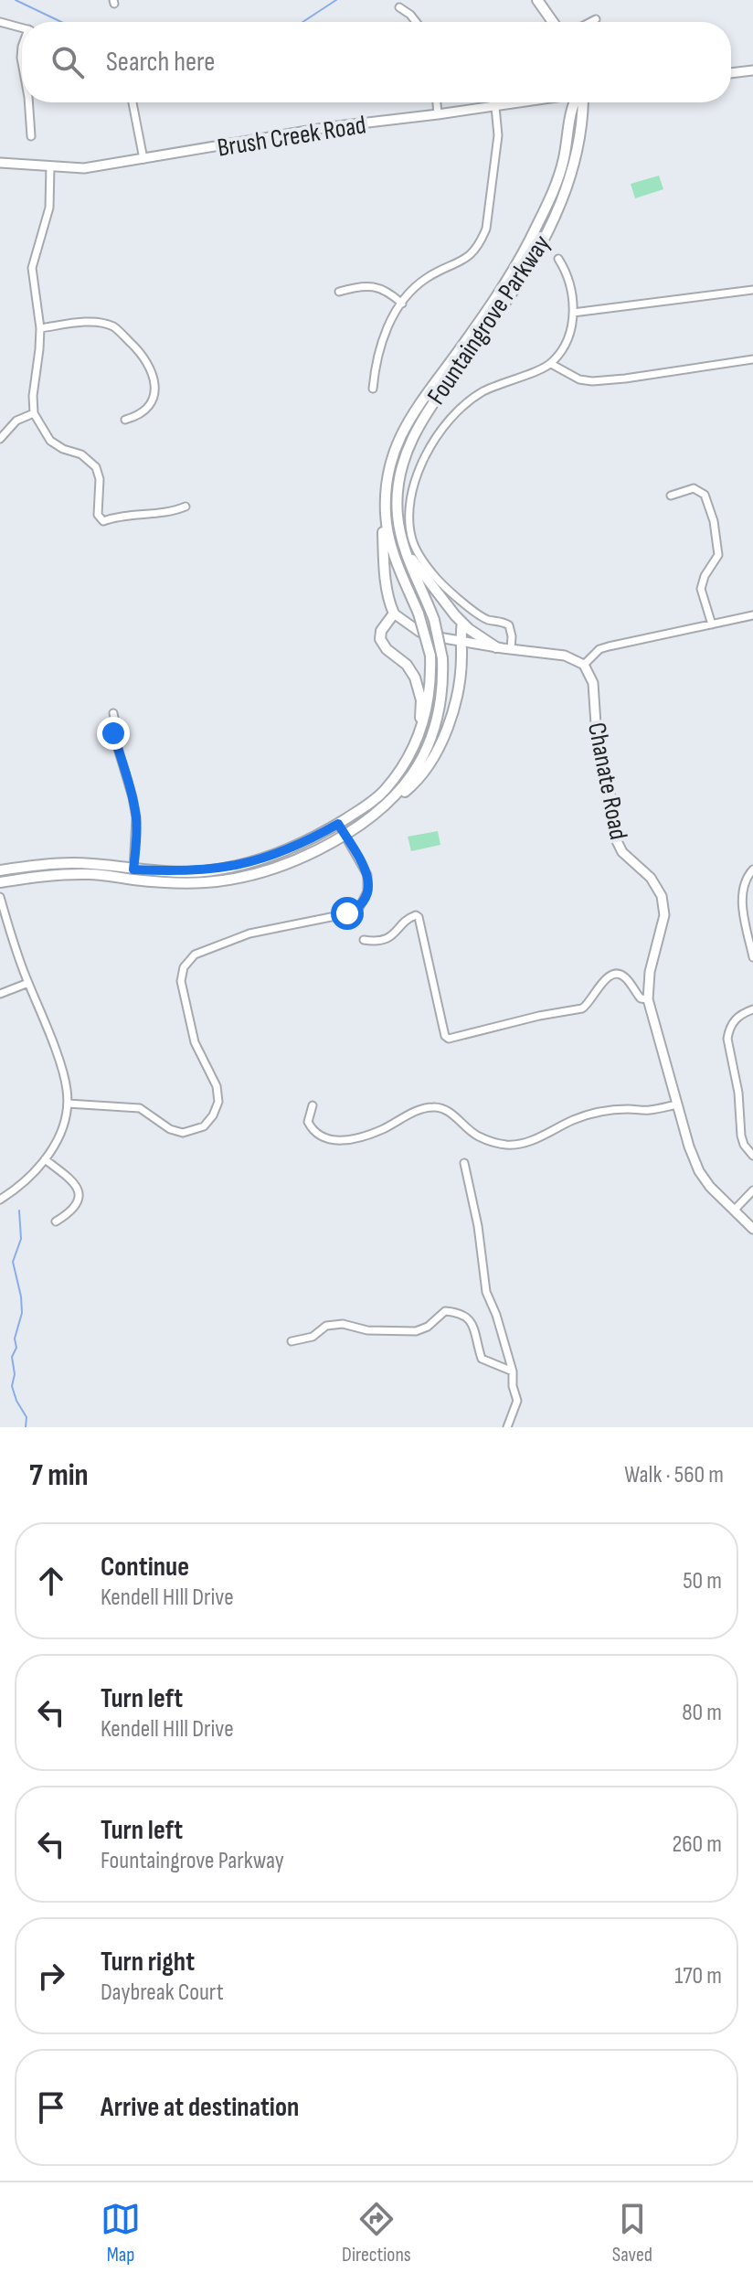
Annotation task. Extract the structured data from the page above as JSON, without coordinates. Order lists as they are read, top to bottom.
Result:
{
  "streets": {
    "main road": ["Fountaingrove Parkway"],
    "street": ["Brush Creek Road", "Chanate Road"]
  },
  "page": {
    "search": "Search here",
    "heading": ["7 min", "Walk · 560 m"],
    "list": [
      ["Continue", "Kendell HIll Drive", "50 m"],
      ["Turn left", "Kendell HIll Drive", "80 m"],
      ["Turn left", "Fountaingrove Parkway", "260 m"],
      ["Turn right", "Daybreak Court", "170 m"],
      "Arrive at destination"
    ],
    "nav": ["Map", "Directions", "Saved"]
  }
}
